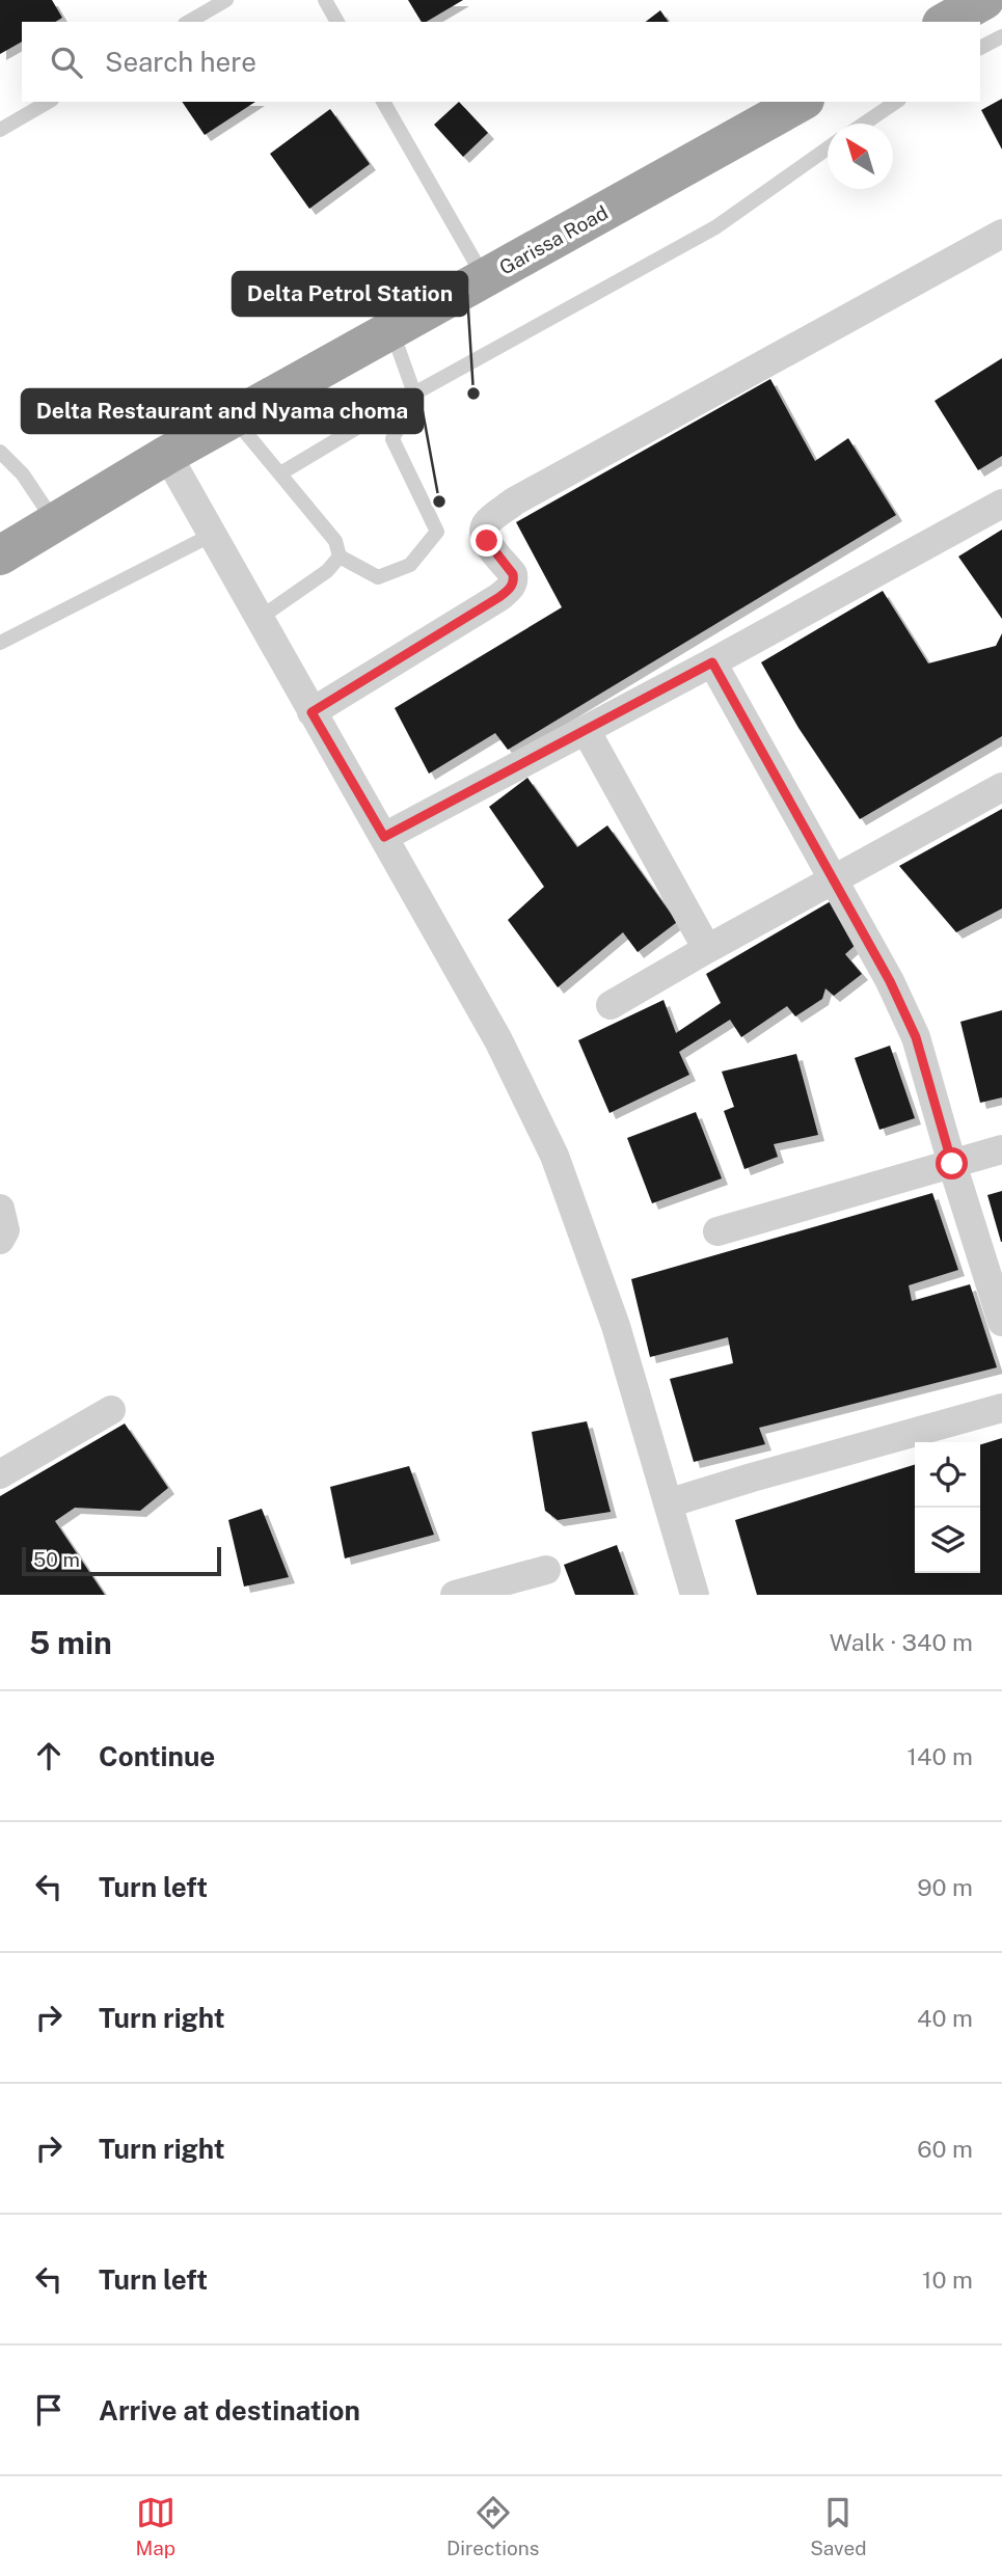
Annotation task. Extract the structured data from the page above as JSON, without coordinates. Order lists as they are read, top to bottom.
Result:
{
  "streets": {
    "highway": ["Garissa Road"]
  },
  "places": ["Delta Petrol Station", "Delta Restaurant and Nyama choma"],
  "scale_bar": "50 m",
  "north": "top left",
  "page": {
    "search": "Search here",
    "scale": "50 m",
    "heading": ["5 min", "Walk · 340 m"],
    "list": [
      ["Continue", "140 m"],
      ["Turn left", "90 m"],
      ["Turn right", "40 m"],
      ["Turn right", "60 m"],
      ["Turn left", "10 m"],
      "Arrive at destination"
    ],
    "nav": ["Map", "Directions", "Saved"]
  }
}
